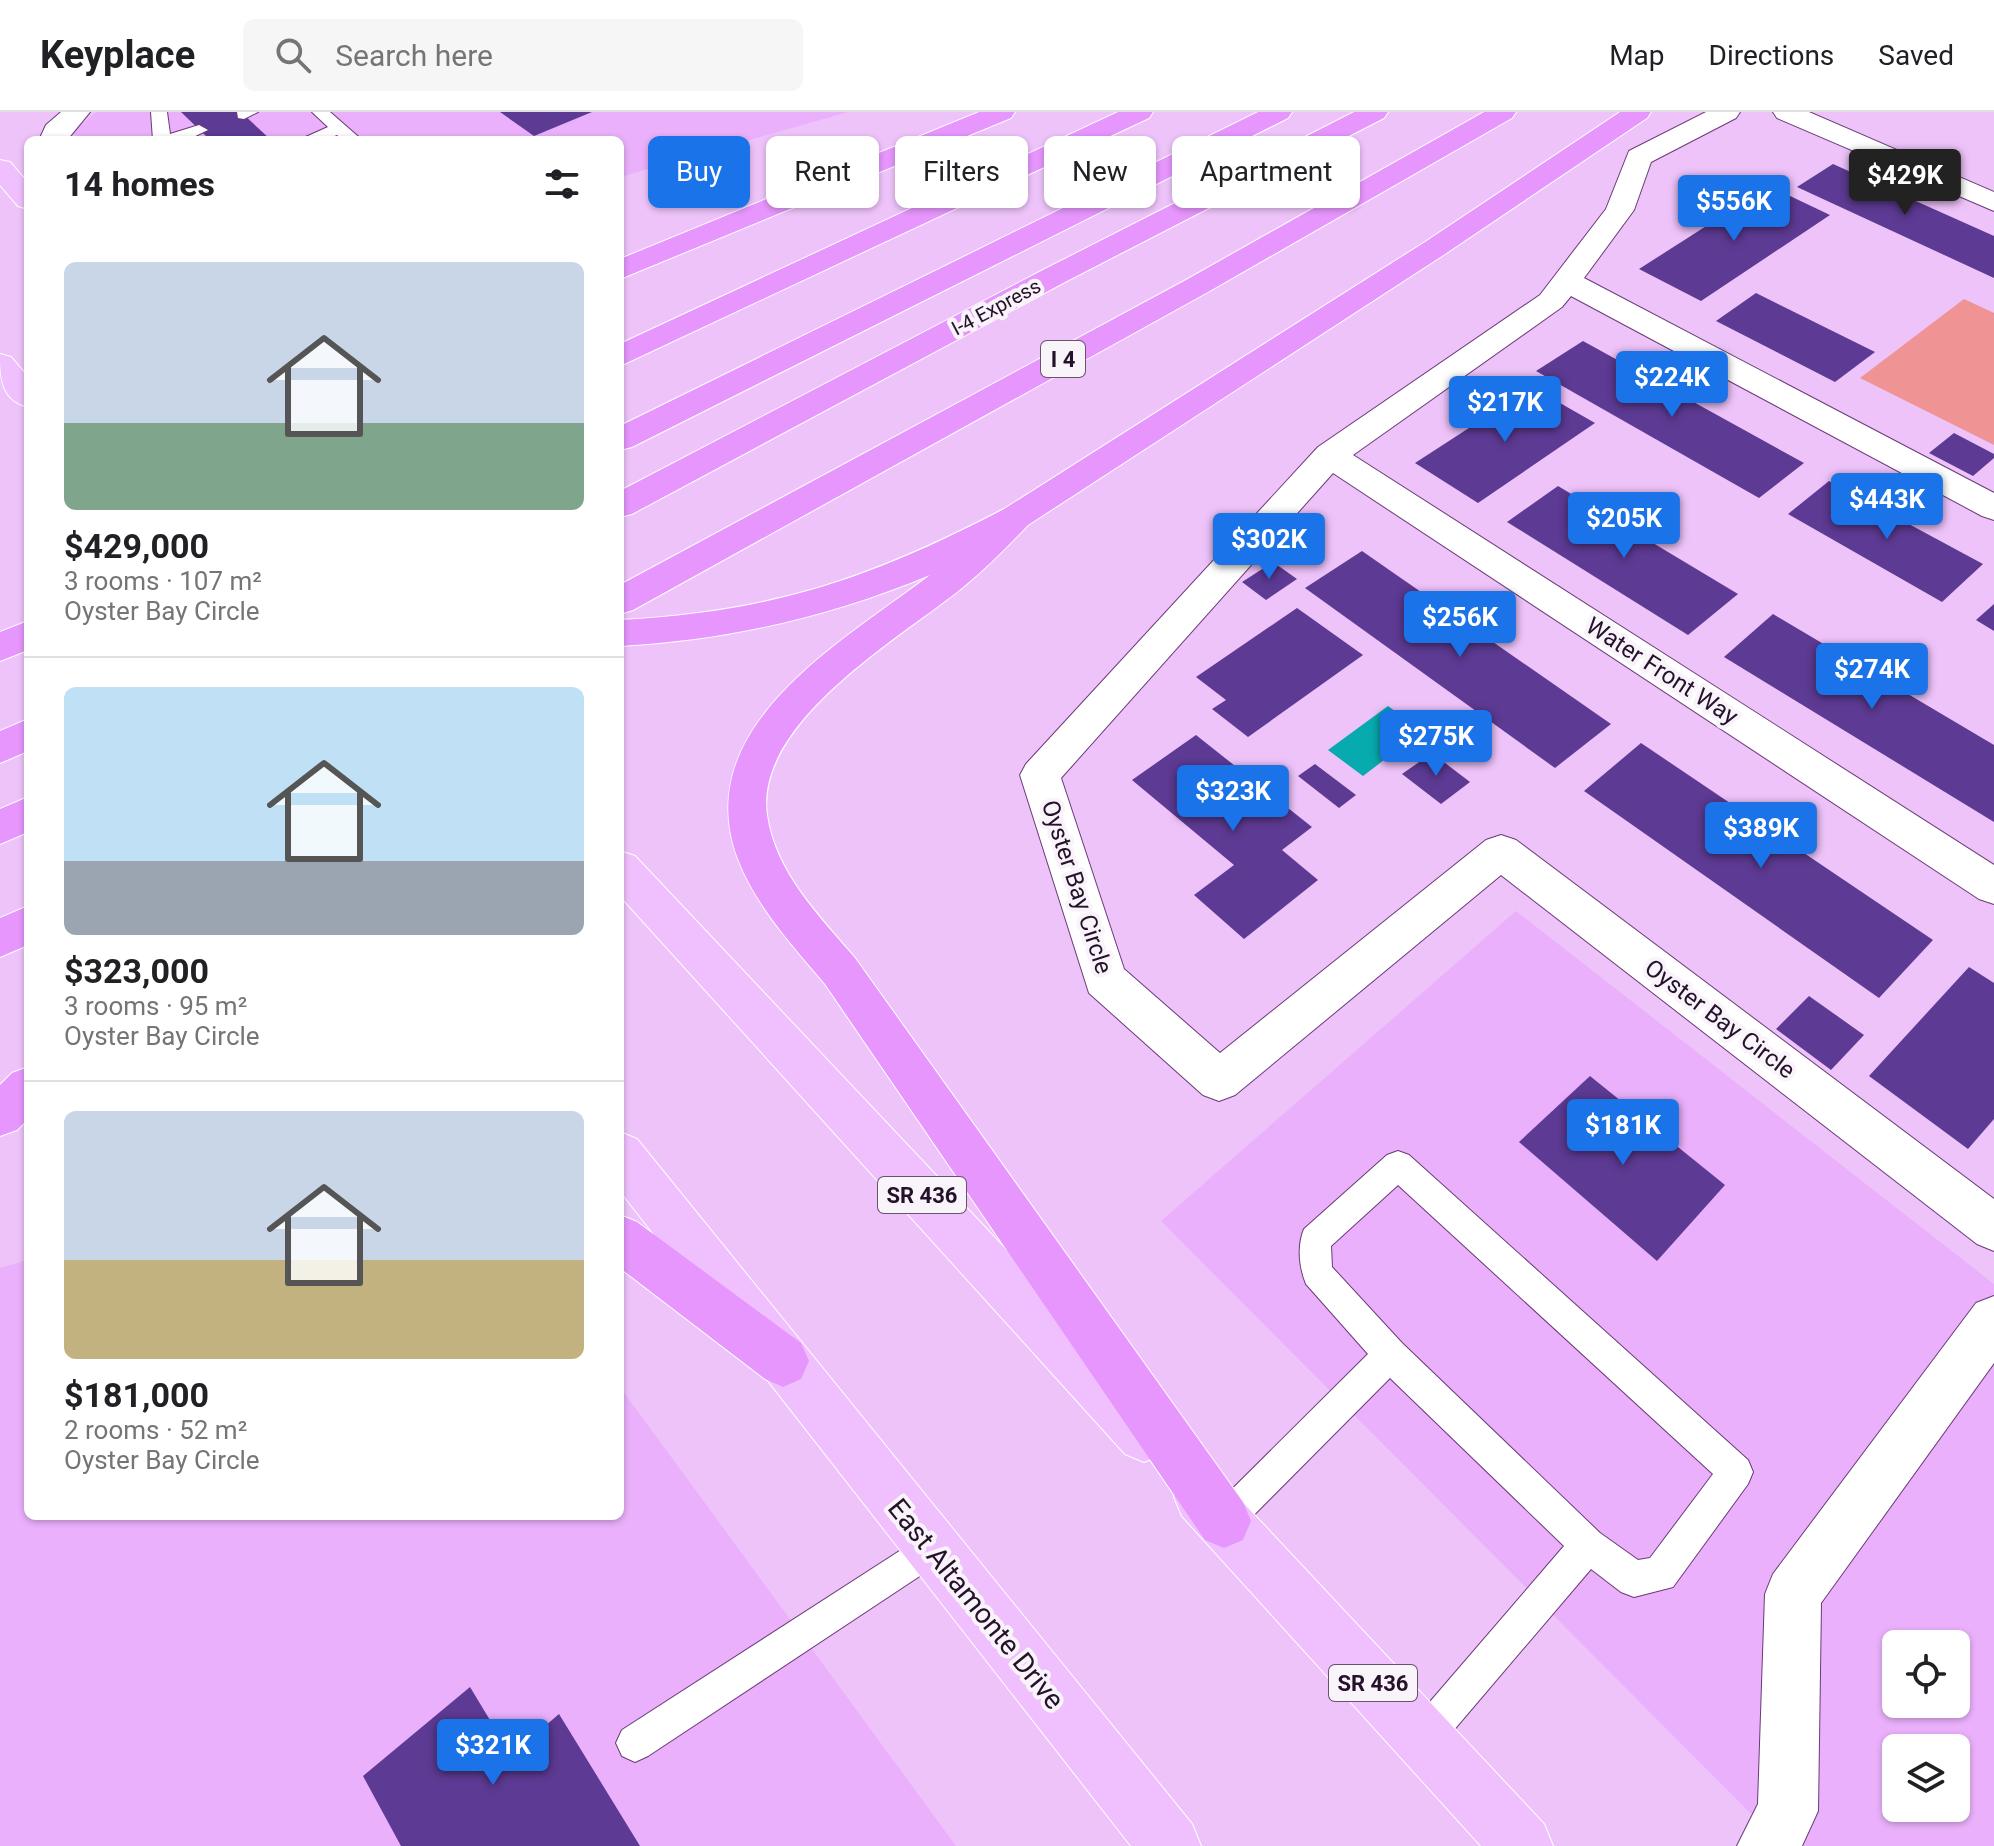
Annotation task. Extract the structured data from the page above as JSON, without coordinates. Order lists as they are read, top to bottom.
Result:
{
  "streets": {
    "highway": ["I-4 Express", "I 4"],
    "main road": ["SR 436", "East Altamonte Drive"],
    "street": ["Water Front Way", "Oyster Bay Circle"]
  },
  "crossings": [
    ["Water Front Way", "Oyster Bay Circle"]
  ],
  "page": {
    "header": "Keyplace",
    "search": "Search here",
    "nav": ["Map", "Directions", "Saved"],
    "chip": [
      "Buy",
      "Rent",
      "Filters",
      "New",
      "Apartment"
    ],
    "heading": "14 homes",
    "price": [
      "$429K",
      "$556K",
      "$224K",
      "$217K",
      "$443K",
      "$205K",
      "$302K",
      "$256K",
      "$274K",
      "$275K",
      "$323K",
      "$389K",
      "$181K",
      "$321K"
    ],
    "list": [
      {
        "name": "$429,000",
        "note": "3 rooms · 107 m² · Oyster Bay Circle"
      },
      {
        "name": "$323,000",
        "note": "3 rooms · 95 m² · Oyster Bay Circle"
      },
      {
        "name": "$181,000",
        "note": "2 rooms · 52 m² · Oyster Bay Circle"
      }
    ]
  }
}
